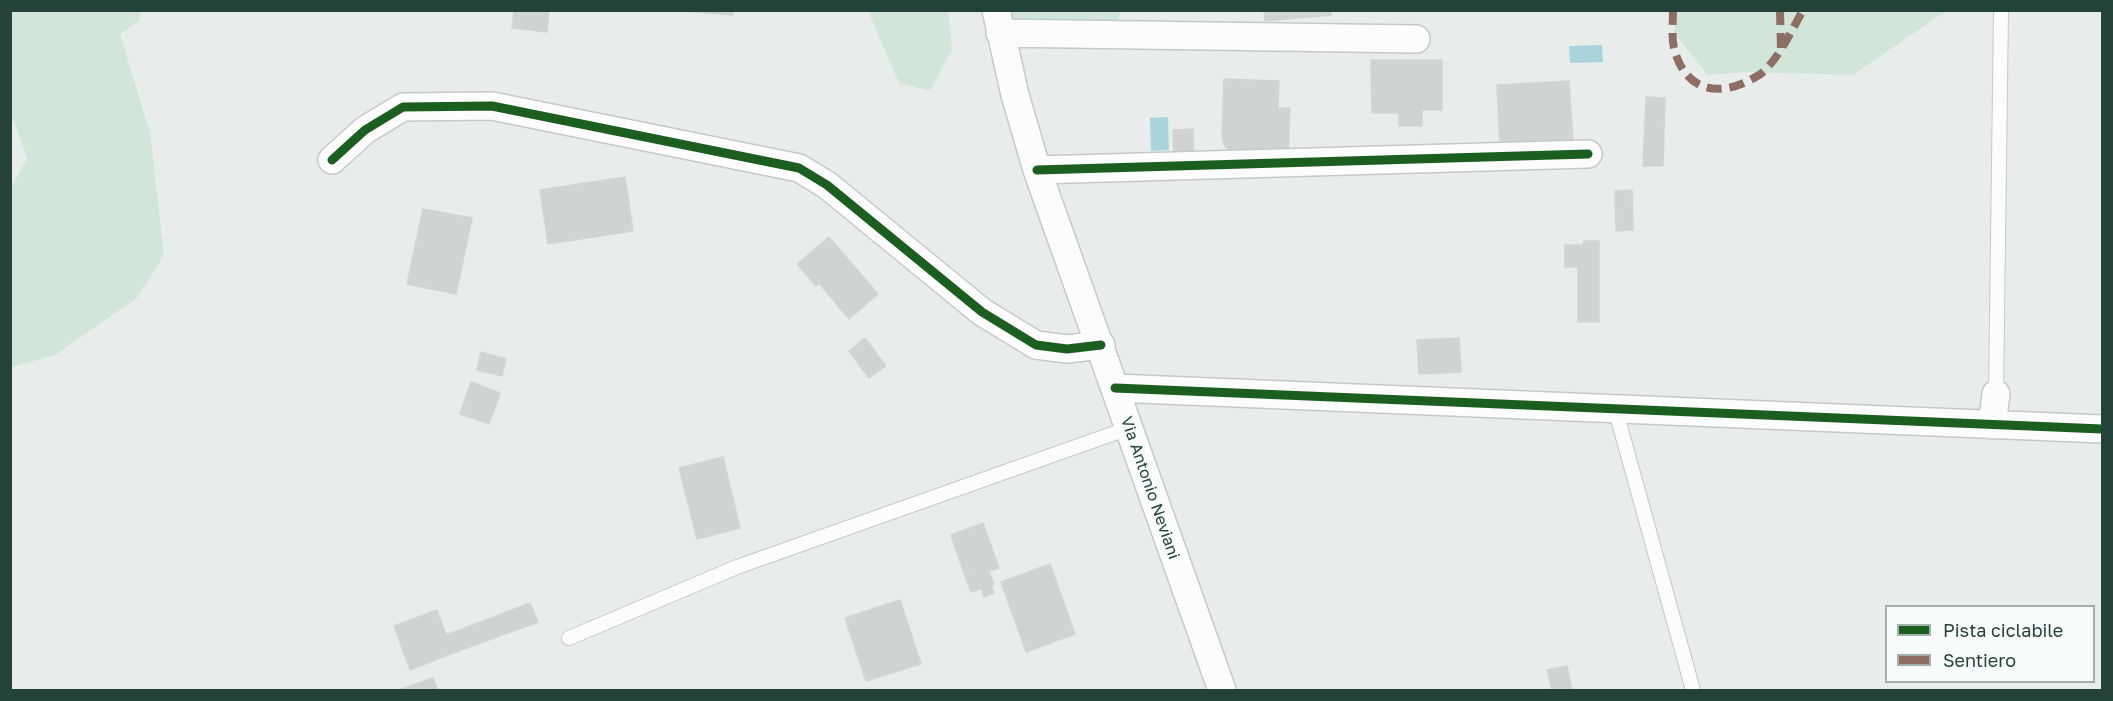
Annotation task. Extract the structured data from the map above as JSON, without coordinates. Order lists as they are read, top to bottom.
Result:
{
  "streets": {
    "street": ["Via Antonio Neviani"]
  },
  "legend": ["Pista ciclabile", "Sentiero"]
}
